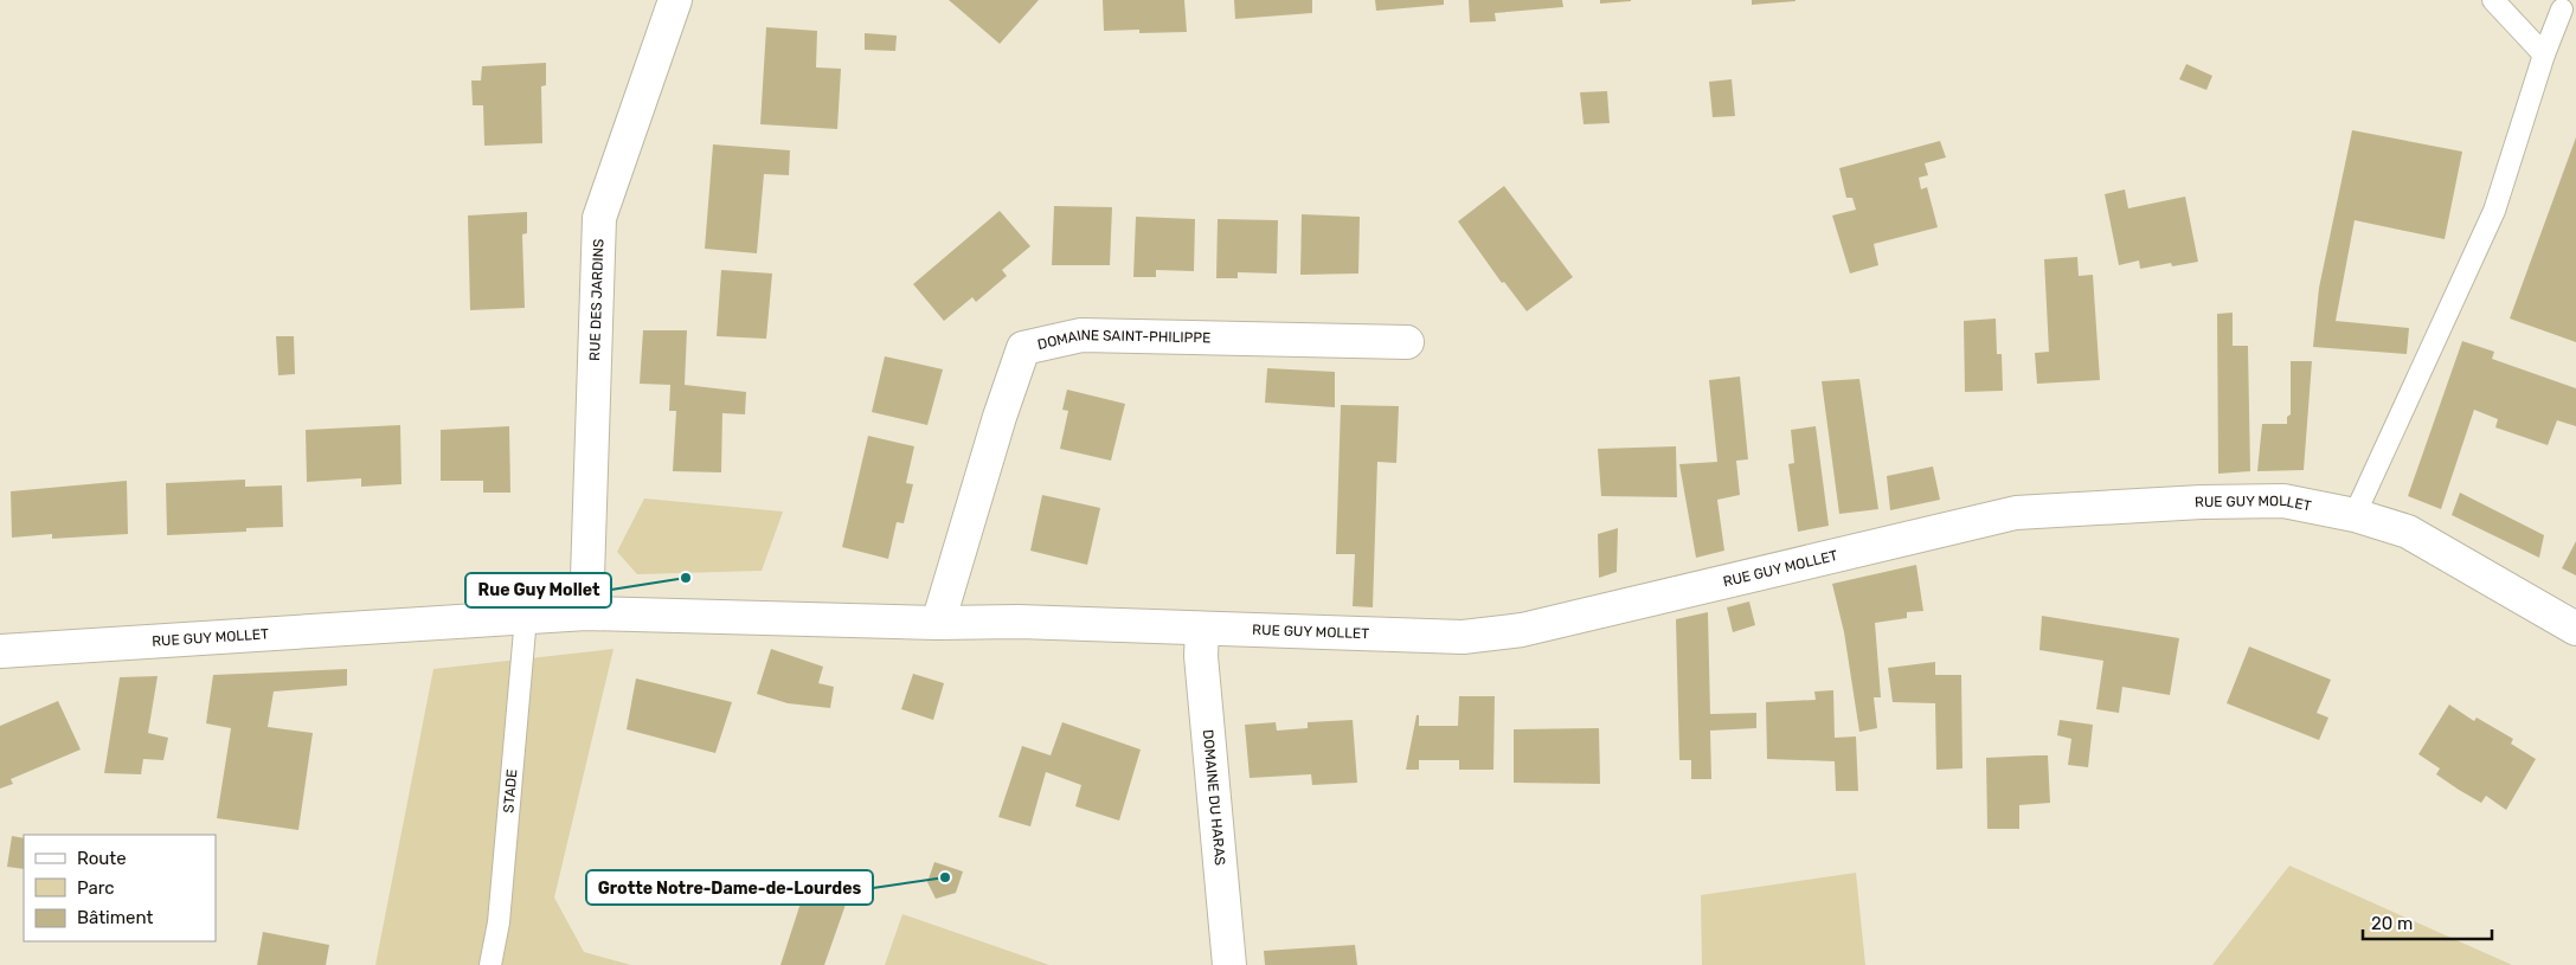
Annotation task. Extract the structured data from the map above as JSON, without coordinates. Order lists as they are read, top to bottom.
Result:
{
  "streets": {
    "street": [
      "RUE DES JARDINS",
      "DOMAINE SAINT-PHILIPPE",
      "RUE GUY MOLLET",
      "DOMAINE DU HARAS"
    ],
    "lane": ["STADE"]
  },
  "crossings": [
    ["RUE DES JARDINS", "RUE GUY MOLLET"],
    ["DOMAINE SAINT-PHILIPPE", "RUE GUY MOLLET"],
    ["RUE GUY MOLLET", "STADE"],
    ["RUE GUY MOLLET", "DOMAINE DU HARAS"]
  ],
  "places": ["Rue Guy Mollet", "Grotte Notre-Dame-de-Lourdes"],
  "legend": ["Route", "Parc", "Bâtiment"],
  "scale_bar": "20 m"
}
